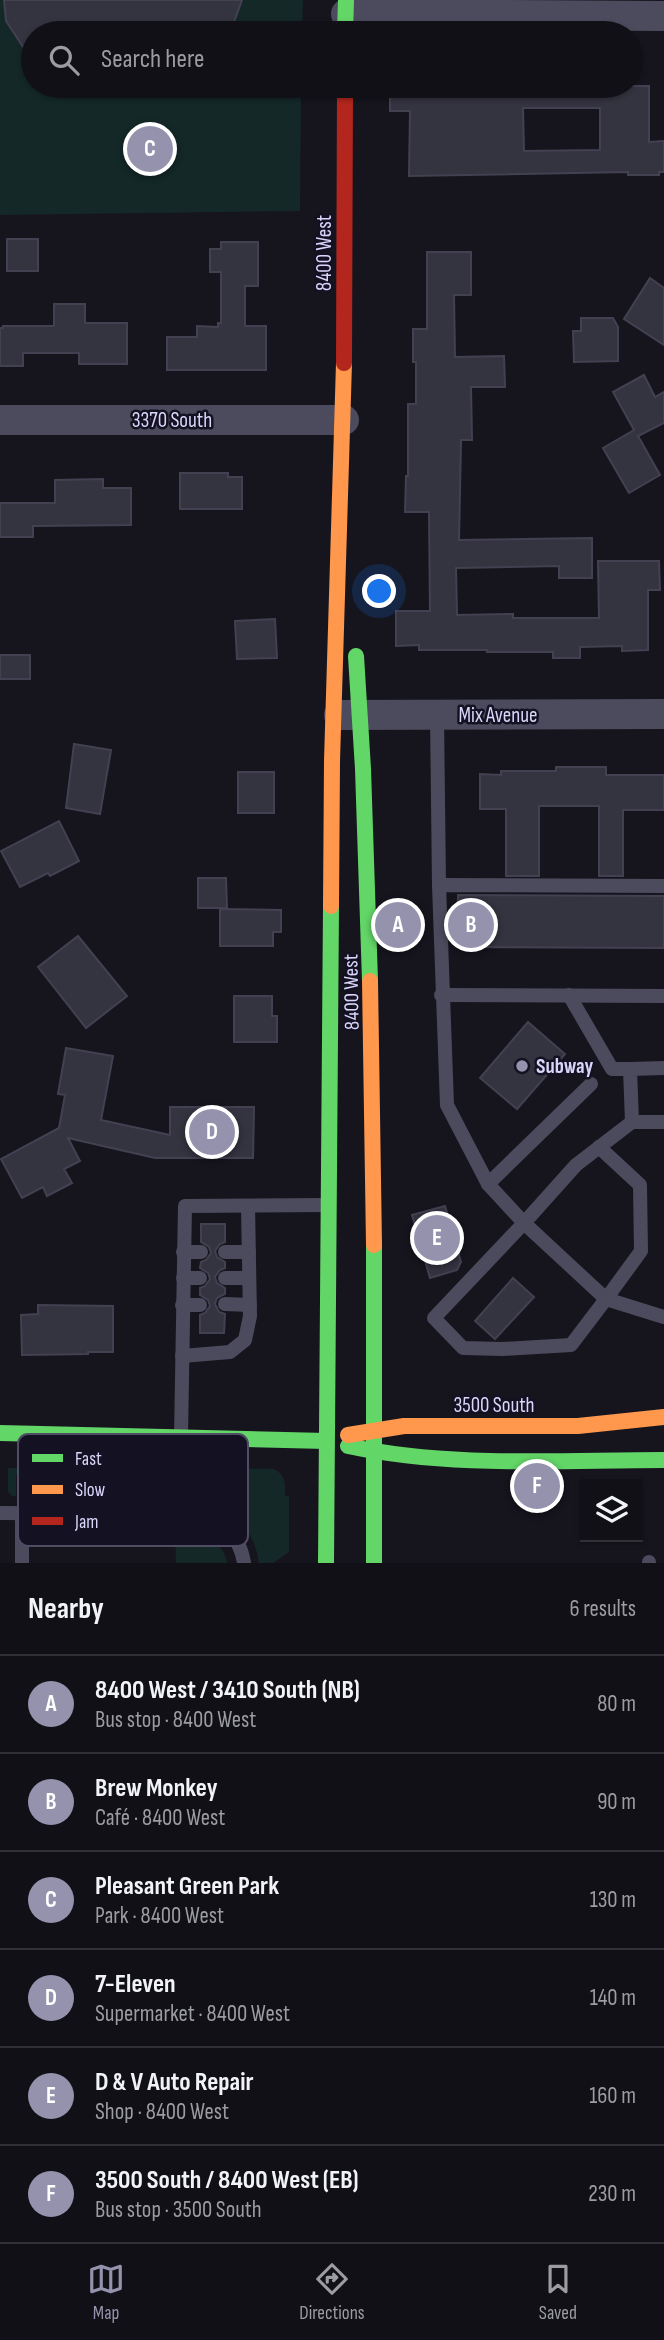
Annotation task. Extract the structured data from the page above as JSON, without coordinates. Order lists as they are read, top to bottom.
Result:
{
  "streets": {
    "main road": ["8400 West", "3500 South"],
    "street": ["3370 South", "Mix Avenue"]
  },
  "crossings": [
    ["8400 West", "3370 South"],
    ["8400 West", "Mix Avenue"],
    ["8400 West", "3500 South"]
  ],
  "places": ["Subway"],
  "legend": ["Fast", "Slow", "Jam"],
  "page": {
    "search": "Search here",
    "pins": [
      "C",
      "A",
      "B",
      "D",
      "E",
      "F"
    ],
    "heading": ["Nearby", "6 results"],
    "list": [
      {
        "mark": "A",
        "name": "8400 West / 3410 South (NB)",
        "note": "Bus stop · 8400 West",
        "value": "80 m"
      },
      {
        "mark": "B",
        "name": "Brew Monkey",
        "note": "Café · 8400 West",
        "value": "90 m"
      },
      {
        "mark": "C",
        "name": "Pleasant Green Park",
        "note": "Park · 8400 West",
        "value": "130 m"
      },
      {
        "mark": "D",
        "name": "7-Eleven",
        "note": "Supermarket · 8400 West",
        "value": "140 m"
      },
      {
        "mark": "E",
        "name": "D & V Auto Repair",
        "note": "Shop · 8400 West",
        "value": "160 m"
      },
      {
        "mark": "F",
        "name": "3500 South / 8400 West (EB)",
        "note": "Bus stop · 3500 South",
        "value": "230 m"
      }
    ],
    "nav": ["Map", "Directions", "Saved"]
  }
}
